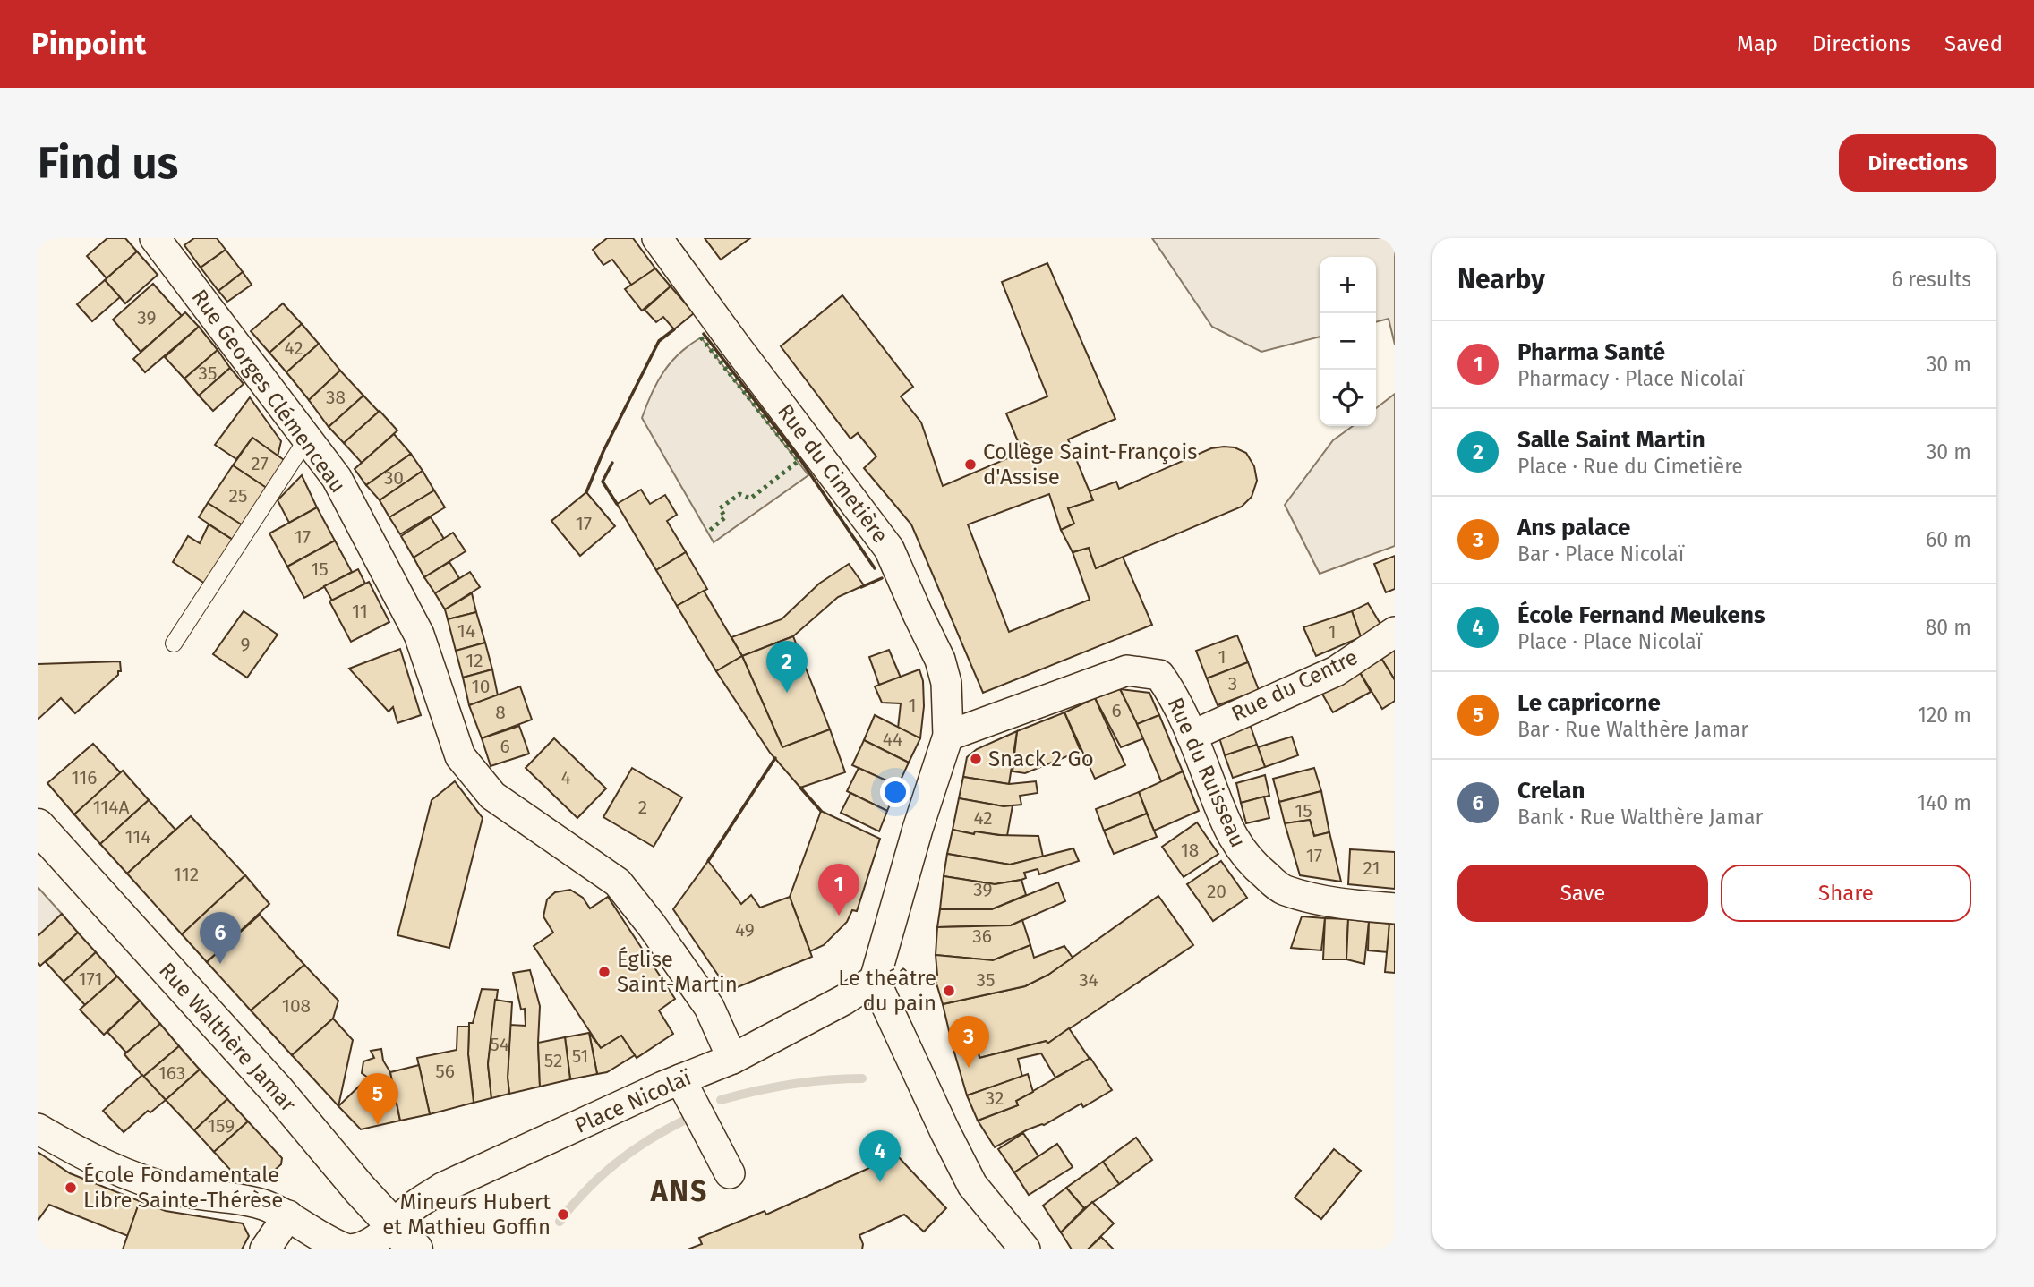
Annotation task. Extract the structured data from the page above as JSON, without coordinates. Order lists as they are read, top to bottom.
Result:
{
  "streets": {
    "main road": ["Rue Walthère Jamar"],
    "street": [
      "Rue Georges Clémenceau",
      "Rue du Cimetière",
      "Rue du Centre",
      "Rue du Ruisseau",
      "Place Nicolaï"
    ]
  },
  "crossings": [
    ["Rue Georges Clémenceau", "Place Nicolaï"],
    ["Rue du Cimetière", "Rue du Ruisseau"],
    ["Rue du Centre", "Rue du Ruisseau"],
    ["Rue Walthère Jamar", "Place Nicolaï"]
  ],
  "districts": ["ANS"],
  "places": [
    "Collège Saint-François d'Assise",
    "Snack 2 Go",
    "Église Saint-Martin",
    "Le théâtre du pain",
    "École Fondamentale Libre Sainte-Thérèse",
    "Mineurs Hubert et Mathieu Goffin"
  ],
  "house_numbers": [
    "39",
    "42",
    "35",
    "38",
    "27",
    "30",
    "25",
    "17",
    "17",
    "15",
    "11",
    "14",
    "1",
    "9",
    "1",
    "12",
    "3",
    "10",
    "1",
    "6",
    "8",
    "44",
    "6",
    "116",
    "4",
    "114A",
    "2",
    "15",
    "42",
    "114",
    "18",
    "17",
    "21",
    "112",
    "39",
    "20",
    "49",
    "36",
    "171",
    "35",
    "34",
    "108",
    "54",
    "51",
    "52",
    "56",
    "163",
    "32",
    "159"
  ],
  "page": {
    "header": "Pinpoint",
    "nav": ["Map", "Directions", "Saved"],
    "buttons": [
      "Directions",
      ["Save", "Share"]
    ],
    "title": "Find us",
    "heading": ["Nearby", "6 results"],
    "map_buttons": ["+", "−"],
    "list": [
      {
        "mark": "1",
        "name": "Pharma Santé",
        "note": "Pharmacy · Place Nicolaï",
        "value": "30 m"
      },
      {
        "mark": "2",
        "name": "Salle Saint Martin",
        "note": "Place · Rue du Cimetière",
        "value": "30 m"
      },
      {
        "mark": "3",
        "name": "Ans palace",
        "note": "Bar · Place Nicolaï",
        "value": "60 m"
      },
      {
        "mark": "4",
        "name": "École Fernand Meukens",
        "note": "Place · Place Nicolaï",
        "value": "80 m"
      },
      {
        "mark": "5",
        "name": "Le capricorne",
        "note": "Bar · Rue Walthère Jamar",
        "value": "120 m"
      },
      {
        "mark": "6",
        "name": "Crelan",
        "note": "Bank · Rue Walthère Jamar",
        "value": "140 m"
      }
    ],
    "pins": [
      "2",
      "1",
      "6",
      "3",
      "5",
      "4"
    ]
  }
}
